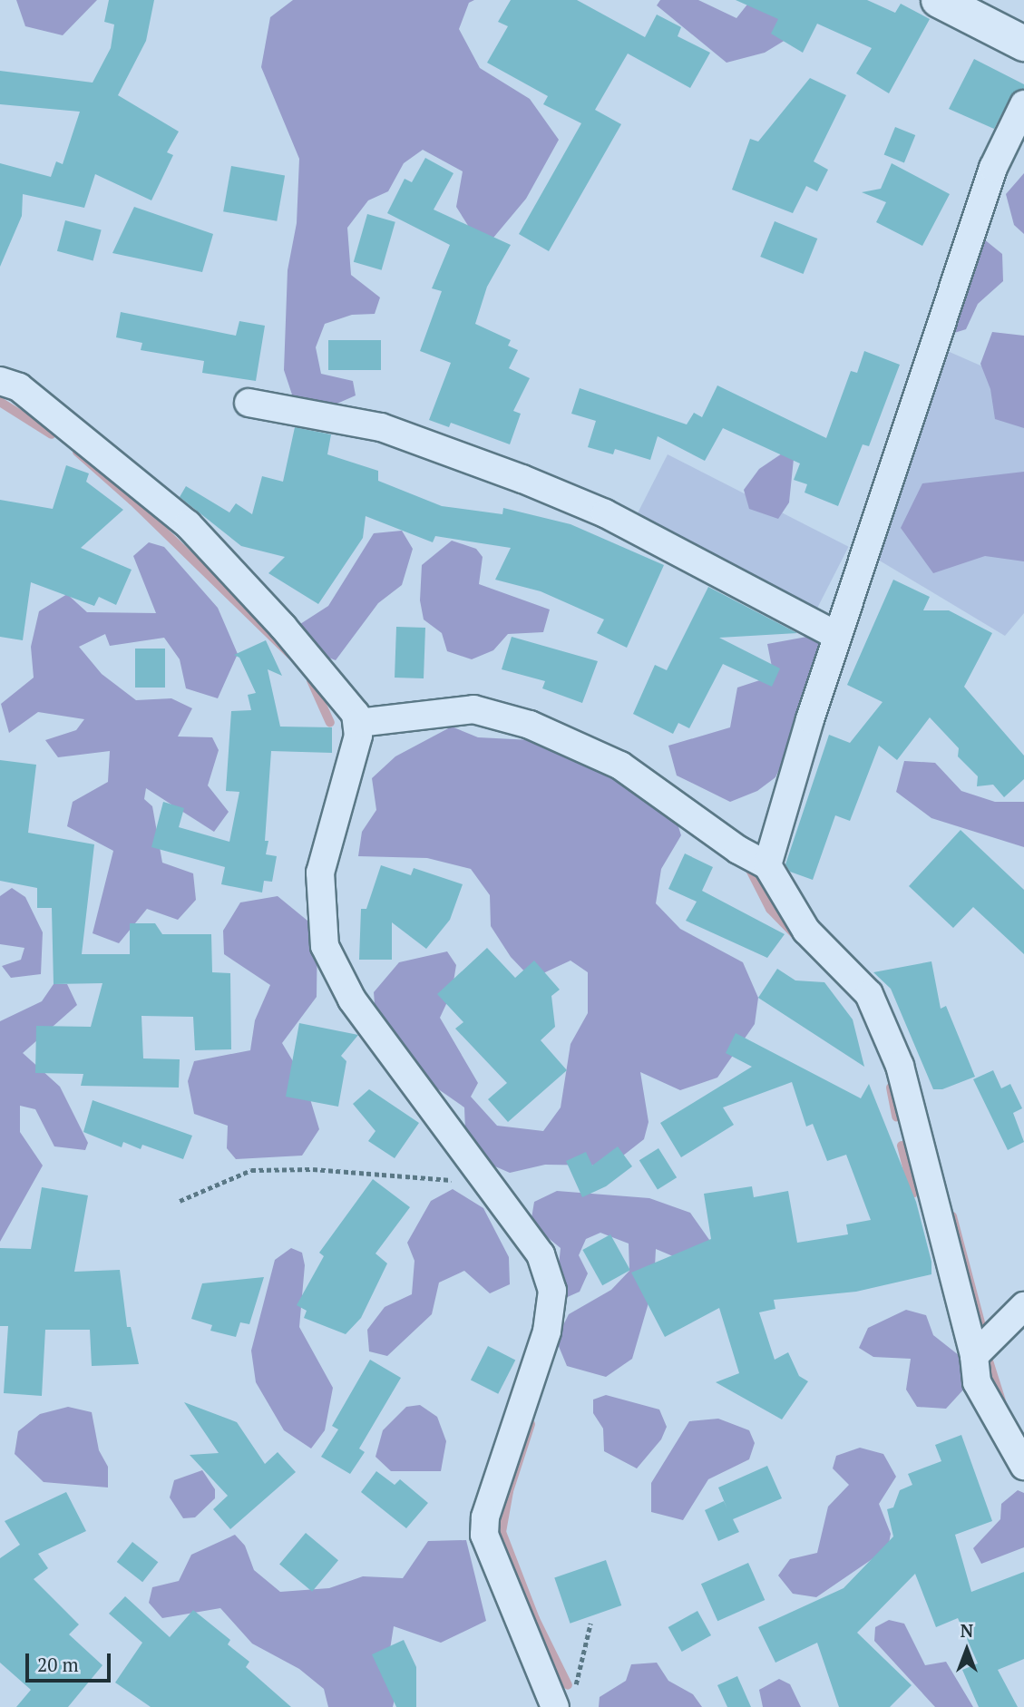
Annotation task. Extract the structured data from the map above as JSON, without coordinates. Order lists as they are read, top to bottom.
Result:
{
  "scale_bar": "20 m",
  "north": "top"
}
